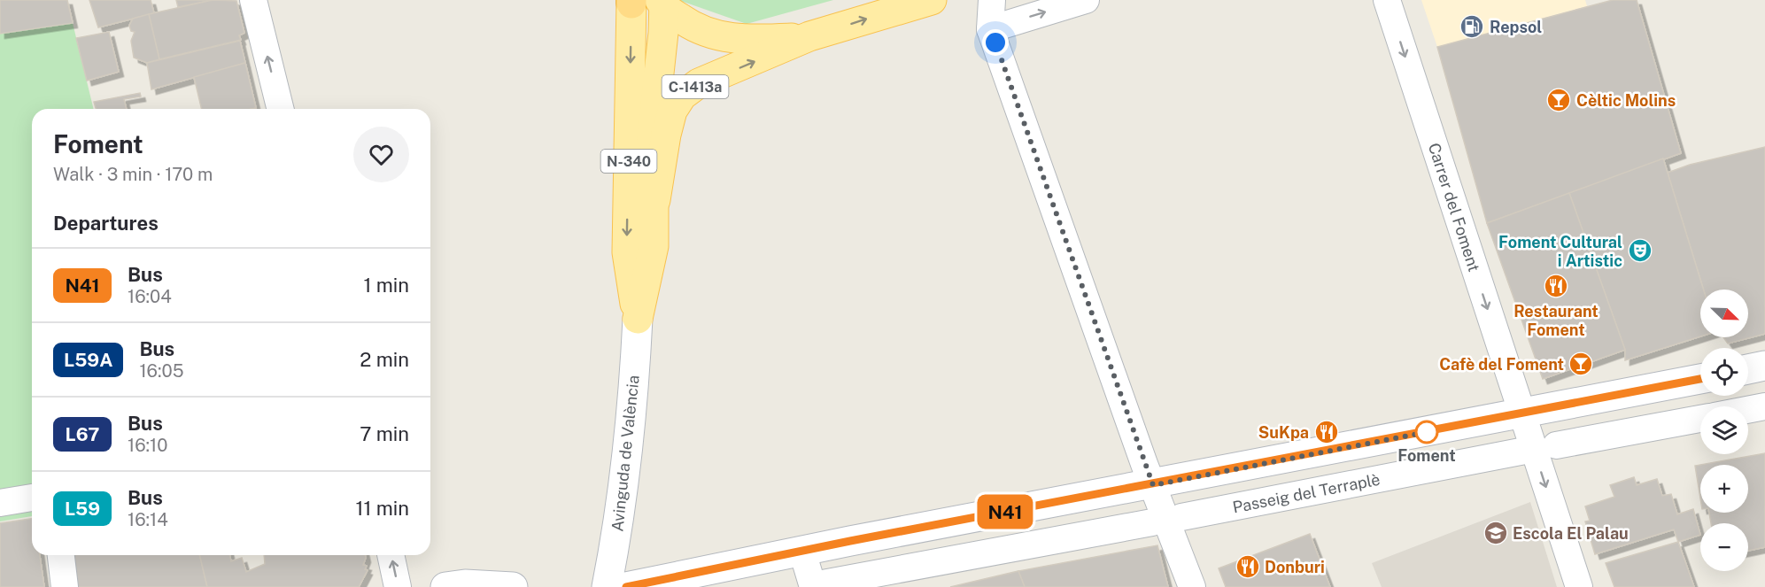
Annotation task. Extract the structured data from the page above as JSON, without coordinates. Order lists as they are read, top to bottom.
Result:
{
  "streets": {
    "main road": ["C-1413a", "N-340", "Avinguda de València"],
    "street": ["Carrer del Foment", "Passeig del Terraplè"]
  },
  "crossings": [
    ["C-1413a", "Avinguda de València"]
  ],
  "one_way": ["Carrer del Foment"],
  "places": {
    "fuel station": ["Repsol"],
    "bar": ["Cèltic Molins", "Cafè del Foment"],
    "theatre": ["Foment Cultural i Artistic"],
    "restaurant": ["Restaurant Foment", "SuKpa", "Donburi"],
    "other": ["Foment"],
    "school or university": ["Escola El Palau"]
  },
  "lines": ["bus line N41"],
  "north": "bottom right",
  "page": {
    "on_map": "N41",
    "heading": [
      ["Foment", "Walk · 3 min · 170 m"],
      "Departures"
    ],
    "list": [
      {
        "mark": "N41",
        "name": "Bus",
        "note": "16:04",
        "value": "1 min"
      },
      {
        "mark": "L59A",
        "name": "Bus",
        "note": "16:05",
        "value": "2 min"
      },
      {
        "mark": "L67",
        "name": "Bus",
        "note": "16:10",
        "value": "7 min"
      },
      {
        "mark": "L59",
        "name": "Bus",
        "note": "16:14",
        "value": "11 min"
      }
    ],
    "map_buttons": ["+", "−"]
  }
}
